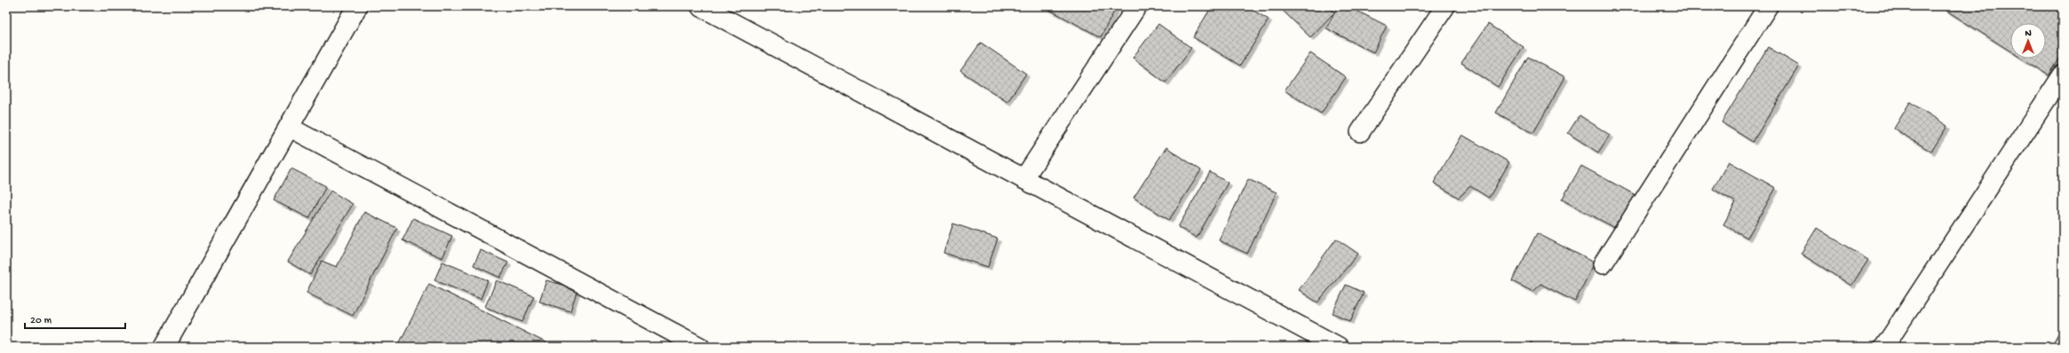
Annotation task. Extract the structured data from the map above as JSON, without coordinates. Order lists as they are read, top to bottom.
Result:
{
  "scale_bar": "20 m",
  "north": "top"
}
